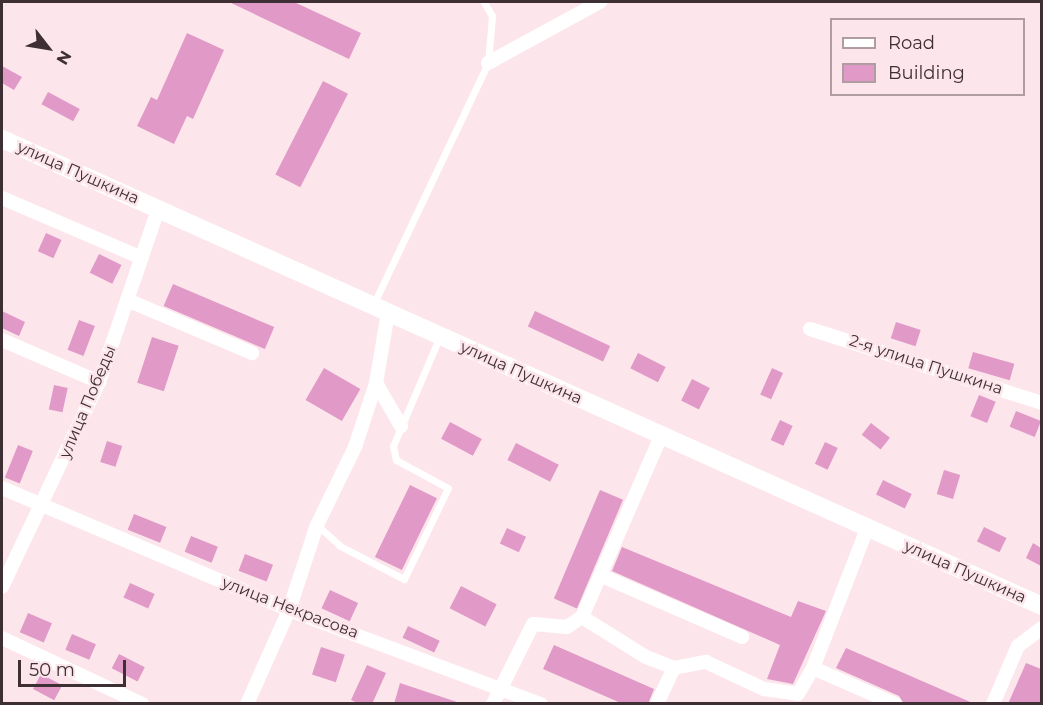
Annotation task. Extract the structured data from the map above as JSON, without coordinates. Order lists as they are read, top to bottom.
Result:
{
  "streets": {
    "main road": ["улица Пушкина"],
    "street": ["2-я улица Пушкина", "улица Победы", "улица Некрасова"]
  },
  "crossings": [
    ["улица Пушкина", "улица Победы"],
    ["улица Победы", "улица Некрасова"]
  ],
  "legend": ["Road", "Building"],
  "scale_bar": "50 m",
  "north": "bottom right"
}
